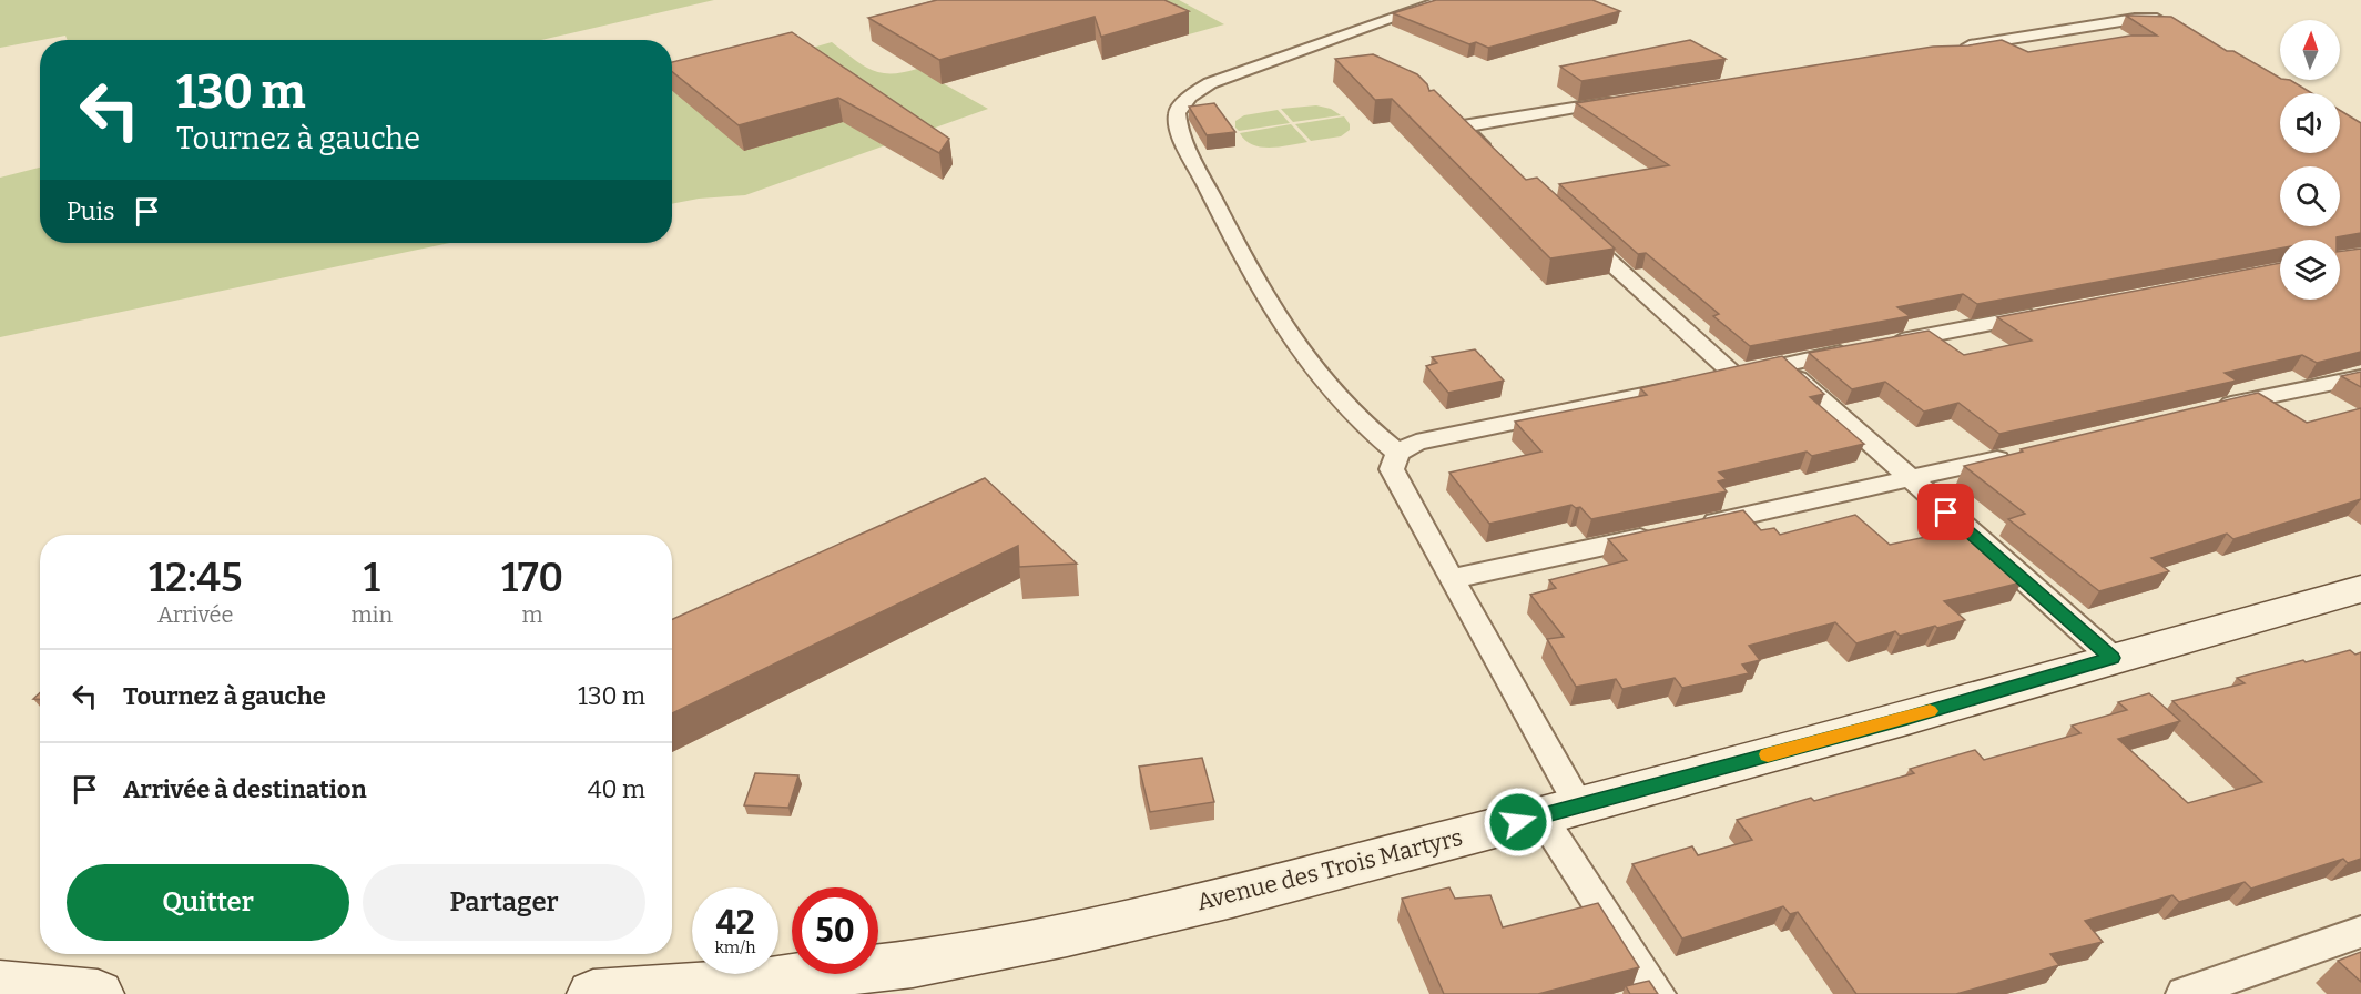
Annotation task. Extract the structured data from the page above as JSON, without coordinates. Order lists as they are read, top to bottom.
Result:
{
  "streets": {
    "main road": ["Avenue des Trois Martyrs"]
  },
  "north": "top",
  "page": {
    "turn": ["130 m", "Tournez à gauche"],
    "then": "Puis",
    "eta": [
      "12:45",
      "Arrivée",
      "1",
      "min",
      "170",
      "m"
    ],
    "list": [
      {
        "name": "Tournez à gauche",
        "value": "130 m"
      },
      {
        "name": "Arrivée à destination",
        "value": "40 m"
      }
    ],
    "buttons": ["Quitter", "Partager"],
    "speed": "42 km/h",
    "limit": "50"
  }
}
